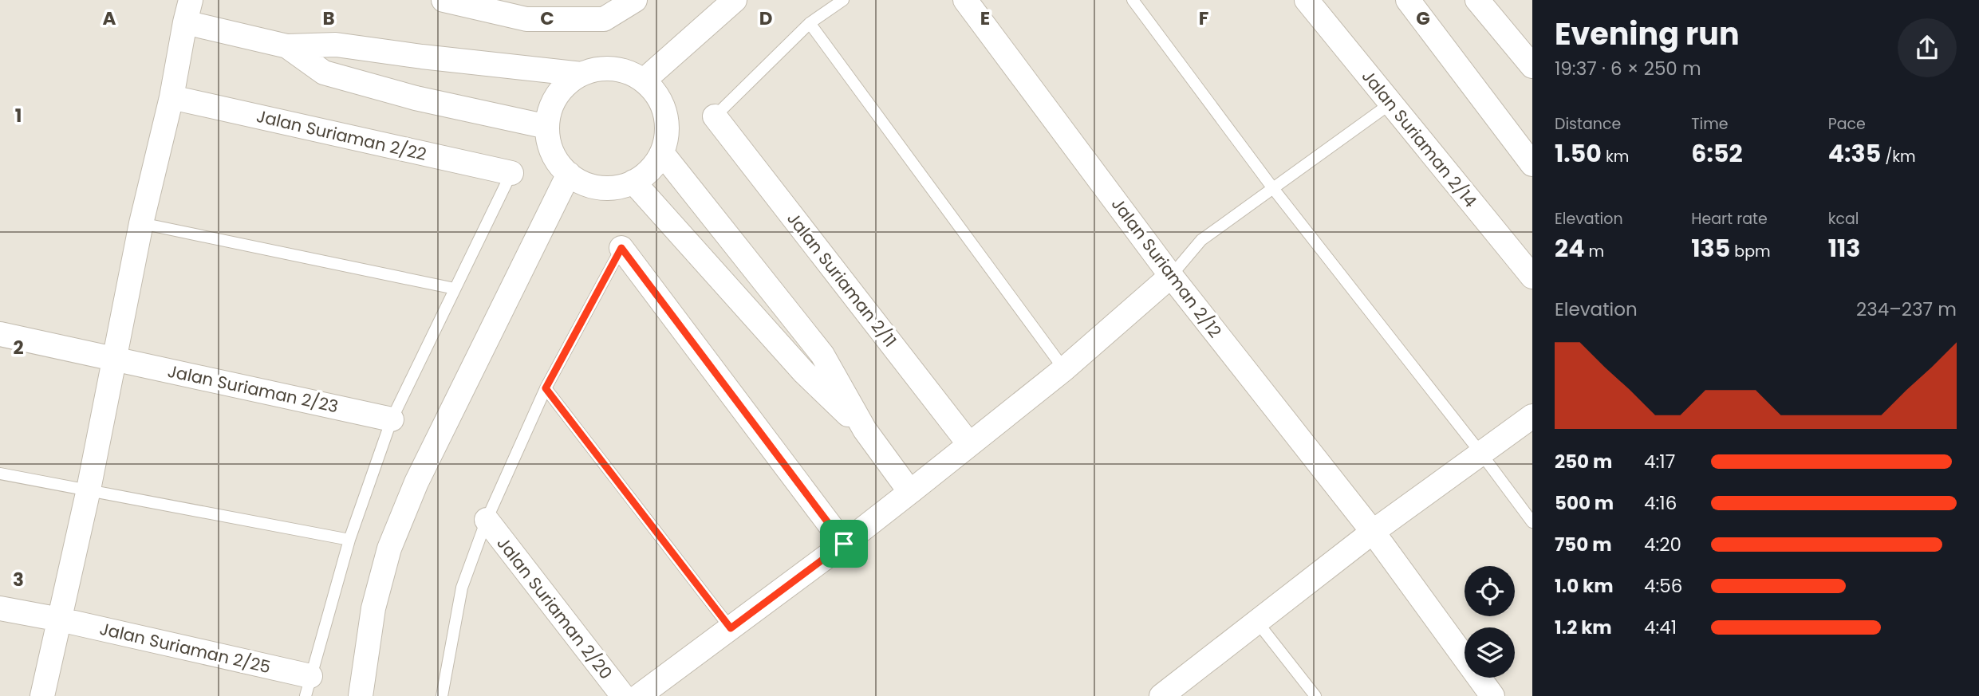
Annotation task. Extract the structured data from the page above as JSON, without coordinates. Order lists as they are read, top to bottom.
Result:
{
  "streets": {
    "street": [
      "Jalan Suriaman 2/22",
      "Jalan Suriaman 2/14",
      "Jalan Suriaman 2/12",
      "Jalan Suriaman 2/11",
      "Jalan Suriaman 2/23",
      "Jalan Suriaman 2/20",
      "Jalan Suriaman 2/25"
    ]
  },
  "page": {
    "heading": ["Evening run", "19:37 · 6 × 250 m"],
    "stats": [
      ["Distance", "1.50 km"],
      ["Time", "6:52"],
      ["Pace", "4:35 /km"],
      ["Elevation", "24 m"],
      ["Heart rate", "135 bpm"],
      ["kcal", "113"]
    ],
    "chart": ["Elevation", "234–237 m"],
    "list": [
      {
        "name": "250 m",
        "note": "4:17"
      },
      {
        "name": "500 m",
        "note": "4:16"
      },
      {
        "name": "750 m",
        "note": "4:20"
      },
      {
        "name": "1.0 km",
        "note": "4:56"
      },
      {
        "name": "1.2 km",
        "note": "4:41"
      }
    ]
  },
  "grid": {
    "columns": [
      "A",
      "B",
      "C",
      "D",
      "E",
      "F",
      "G"
    ],
    "rows": ["1", "2", "3"]
  }
}
